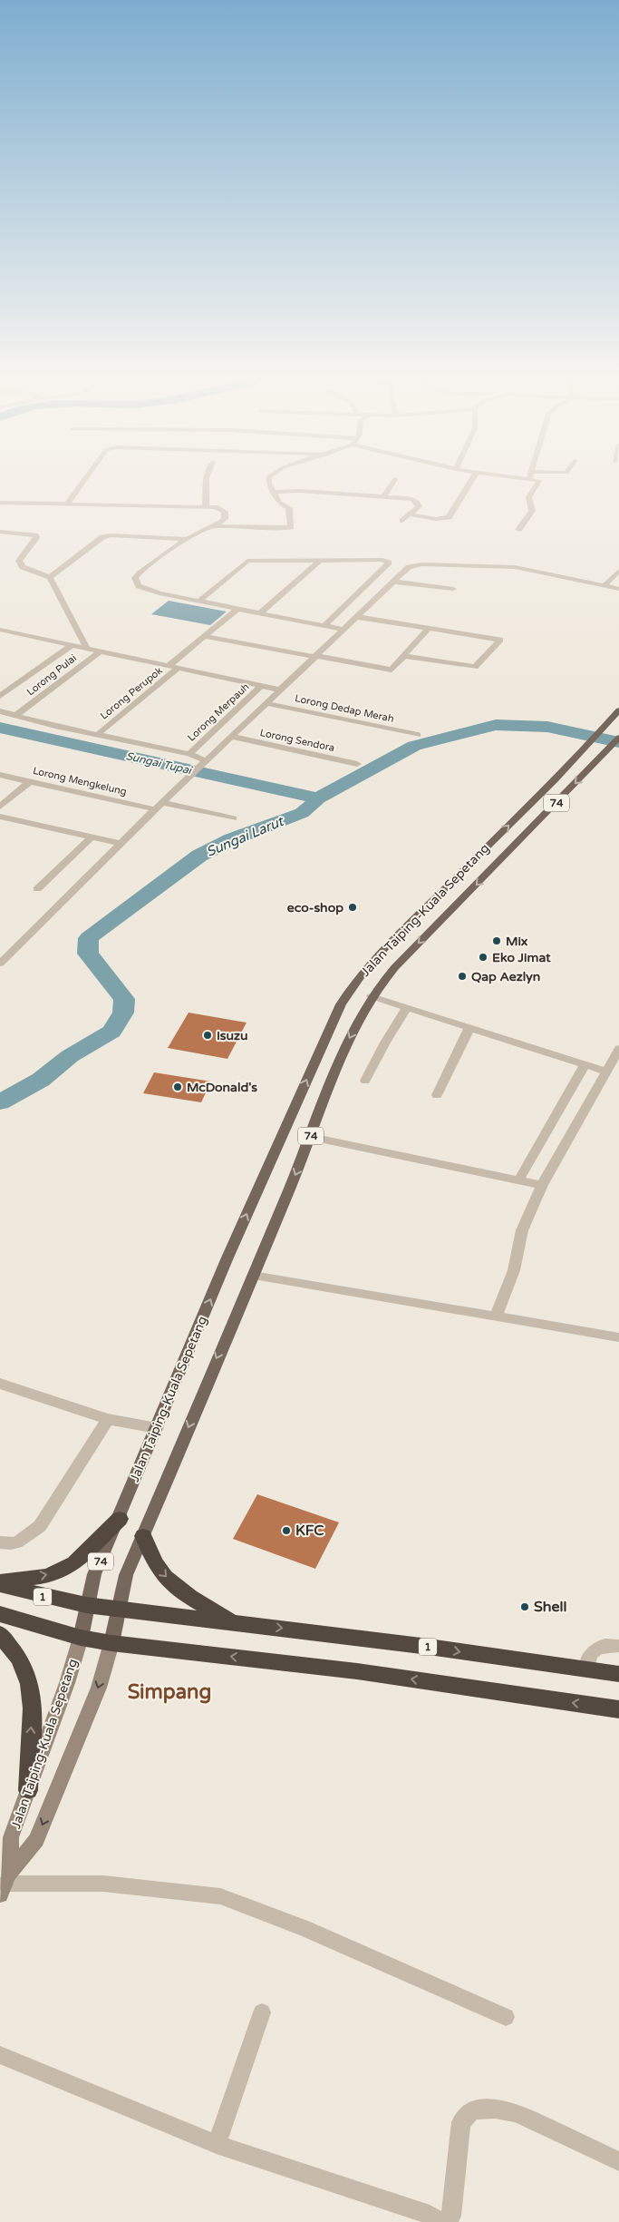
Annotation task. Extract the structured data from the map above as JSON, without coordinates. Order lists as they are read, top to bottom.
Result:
{
  "streets": {
    "highway": ["1"],
    "main road": ["74", "Jalan Taiping-Kuala Sepetang"],
    "street": [
      "Lorong Pulai",
      "Lorong Perupok",
      "Lorong Dedap Merah",
      "Lorong Merpauh",
      "Lorong Sendora",
      "Lorong Mengkelung"
    ]
  },
  "crossings": [
    ["Jalan Taiping-Kuala Sepetang", "1"]
  ],
  "districts": ["Simpang"],
  "water": ["Sungai Tupai", "Sungai Larut"],
  "places": [
    "eco-shop",
    "Mix",
    "Eko Jimat",
    "Qap Aezlyn",
    "Isuzu",
    "McDonald's",
    "KFC",
    "Shell"
  ]
}
